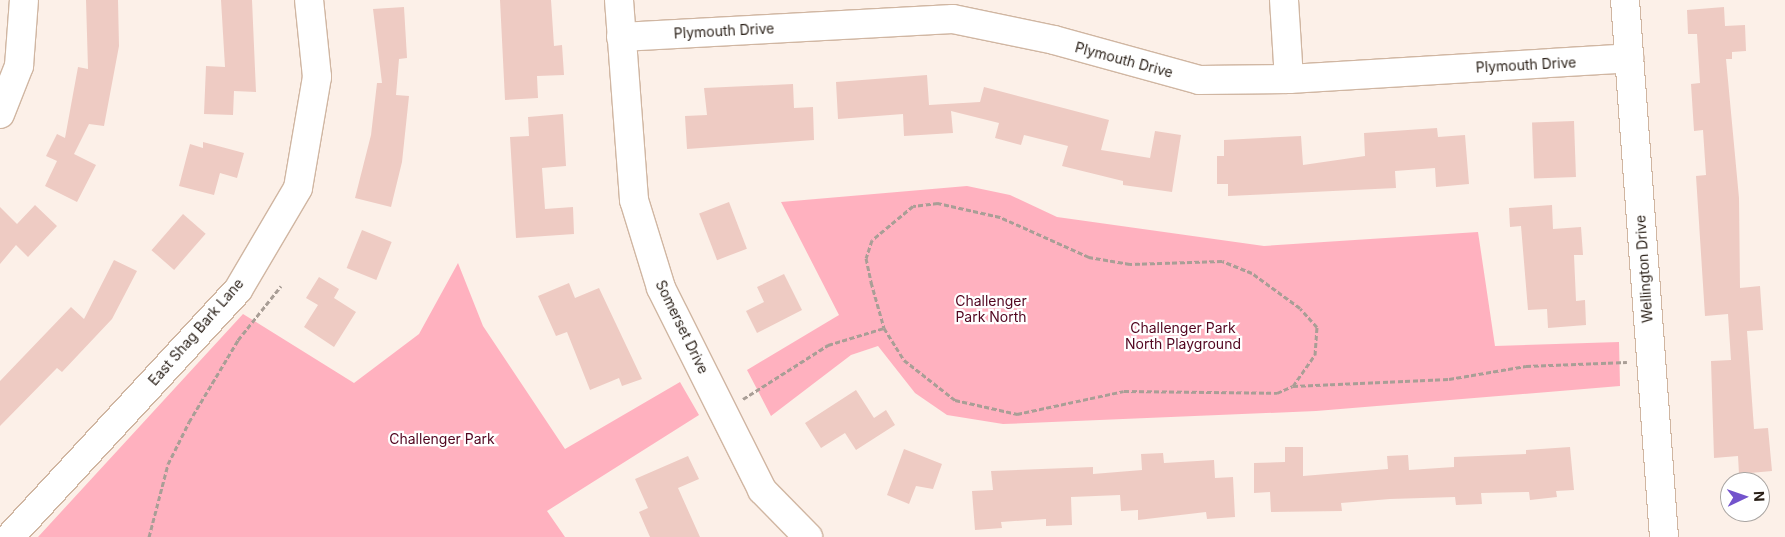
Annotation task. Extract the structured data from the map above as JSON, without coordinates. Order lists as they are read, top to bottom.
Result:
{
  "streets": {
    "street": [
      "Plymouth Drive",
      "Wellington Drive",
      "Somerset Drive",
      "East Shag Bark Lane"
    ]
  },
  "crossings": [
    ["Plymouth Drive", "Wellington Drive"],
    ["Plymouth Drive", "Somerset Drive"]
  ],
  "parks": ["Challenger Park North", "Challenger Park North Playground", "Challenger Park"],
  "north": "right"
}
